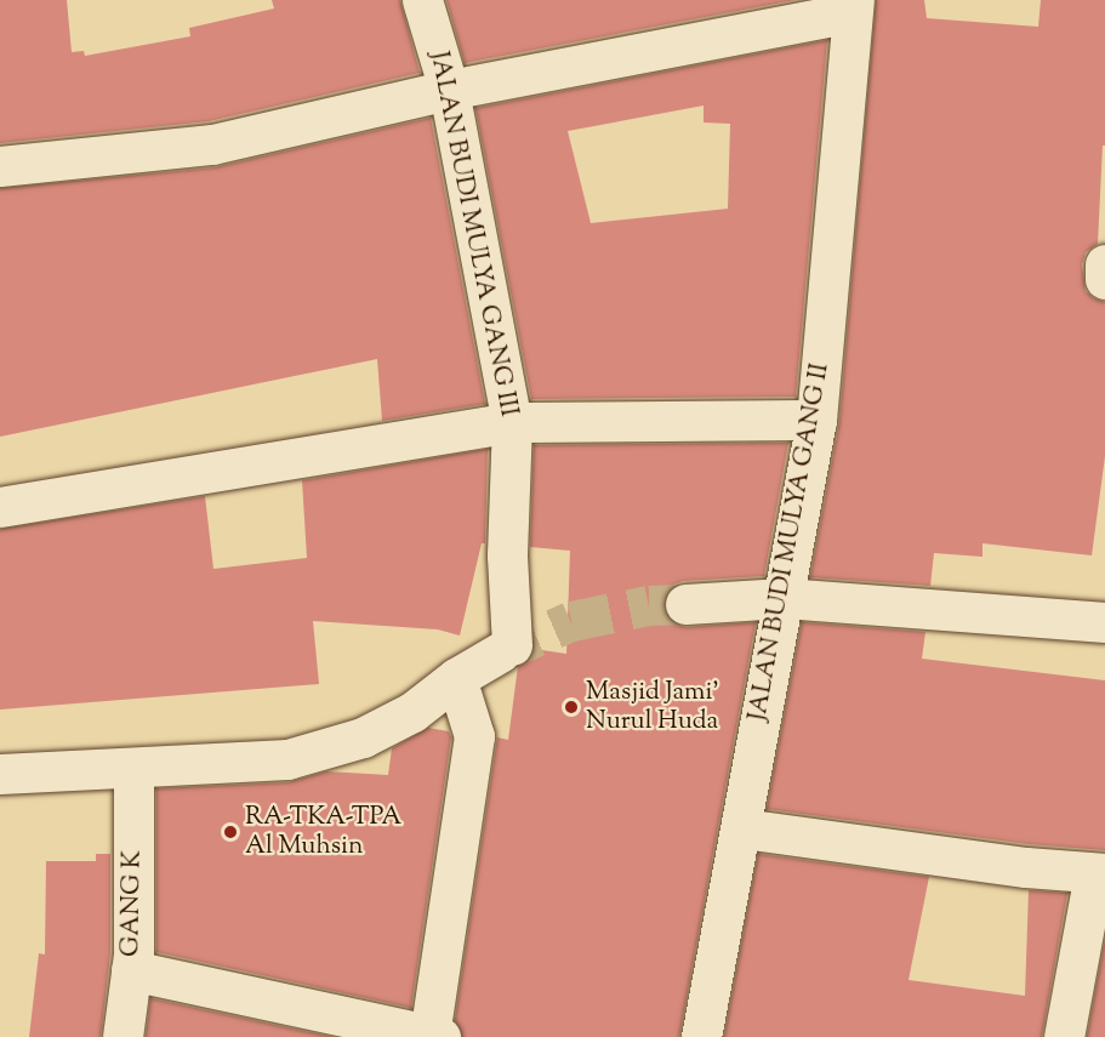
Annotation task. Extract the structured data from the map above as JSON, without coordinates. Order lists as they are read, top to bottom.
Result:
{
  "streets": {
    "street": ["JALAN BUDI MULYA GANG III", "JALAN BUDI MULYA GANG II", "GANG K"]
  },
  "places": ["Masjid Jami' Nurul Huda", "RA-TKA-TPA Al Muhsin"]
}
